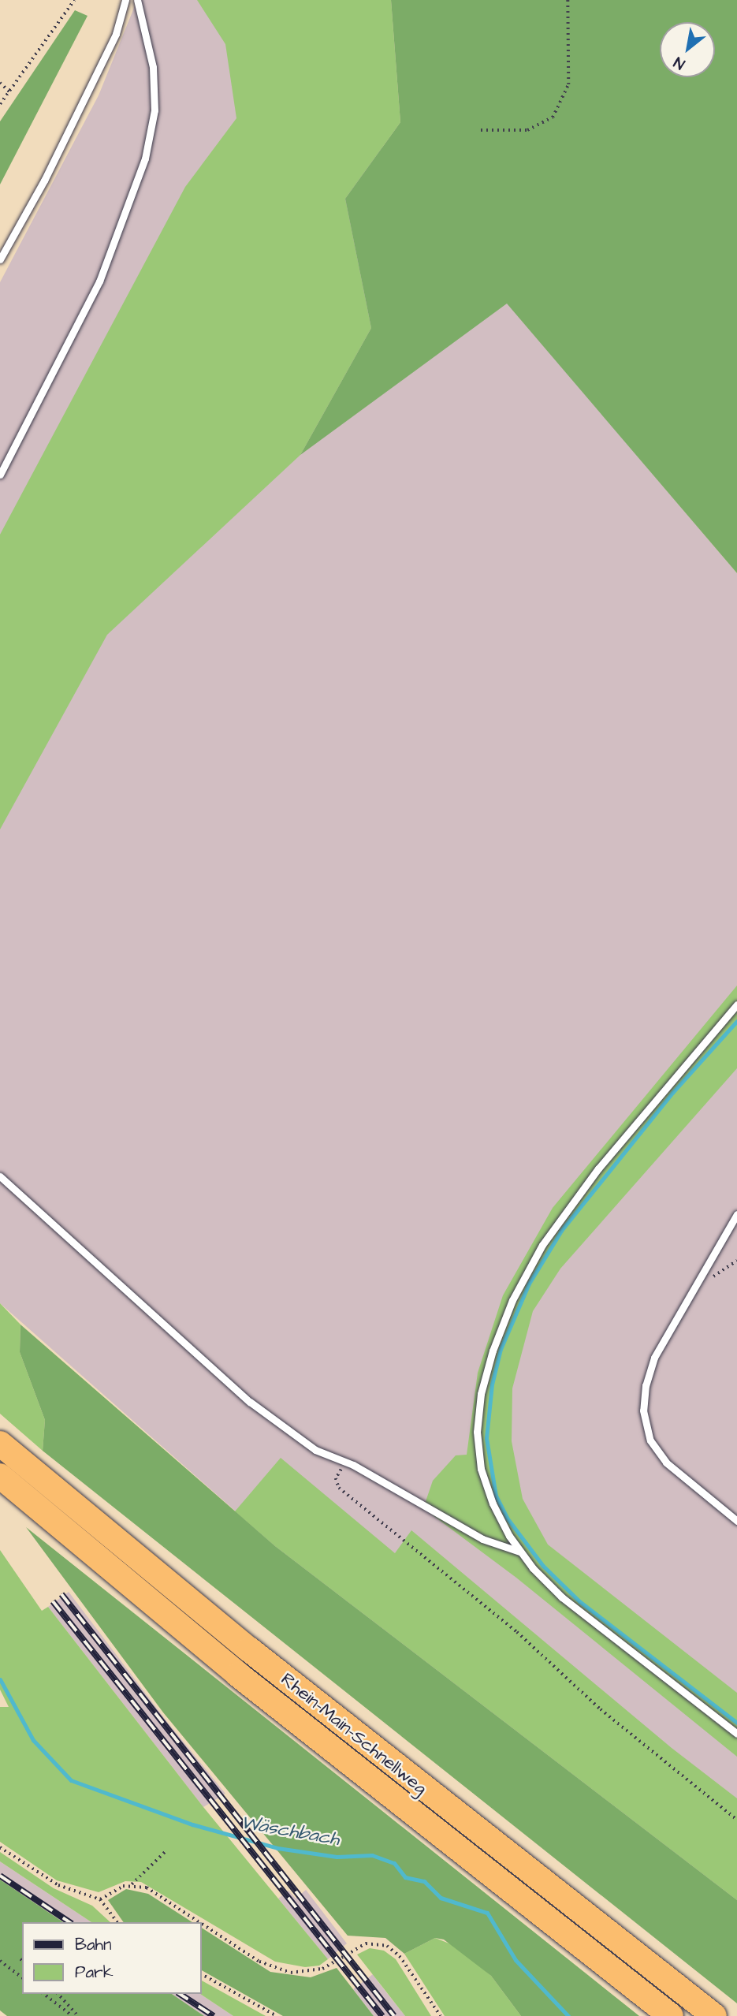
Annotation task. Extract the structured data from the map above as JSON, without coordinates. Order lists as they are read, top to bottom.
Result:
{
  "streets": {
    "highway": ["Rhein-Main-Schnellweg"]
  },
  "water": ["Wäschbach"],
  "legend": ["Bahn", "Park"],
  "north": "bottom left"
}
